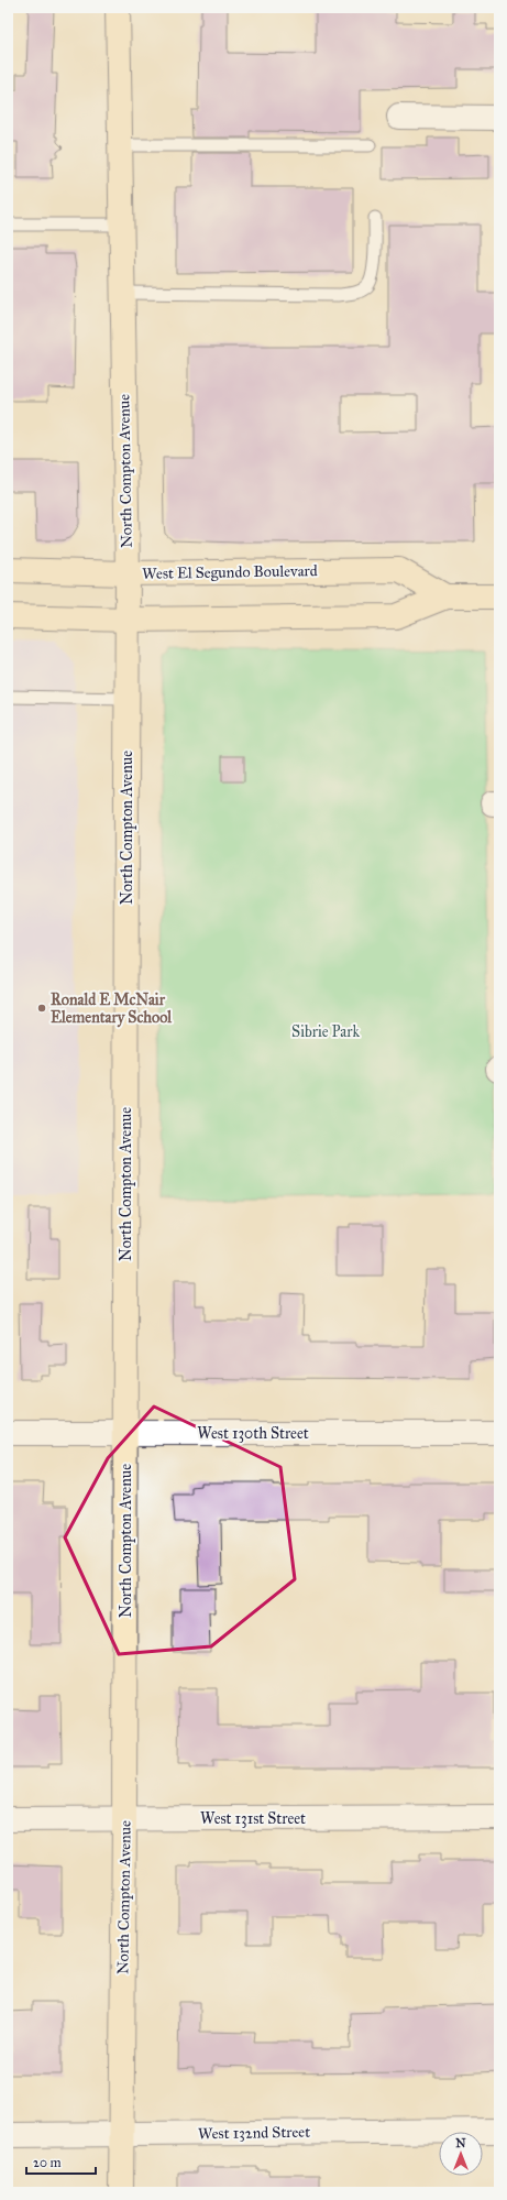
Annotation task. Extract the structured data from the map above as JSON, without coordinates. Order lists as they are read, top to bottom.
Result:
{
  "streets": {
    "main road": ["North Compton Avenue", "West El Segundo Boulevard"],
    "street": ["West 130th Street", "West 131st Street", "West 132nd Street"]
  },
  "crossings": [
    ["North Compton Avenue", "West El Segundo Boulevard"],
    ["North Compton Avenue", "West 130th Street"],
    ["North Compton Avenue", "West 131st Street"],
    ["North Compton Avenue", "West 132nd Street"]
  ],
  "parks": ["Sibrie Park"],
  "places": ["Ronald E McNair Elementary School"],
  "scale_bar": "20 m",
  "north": "top"
}
